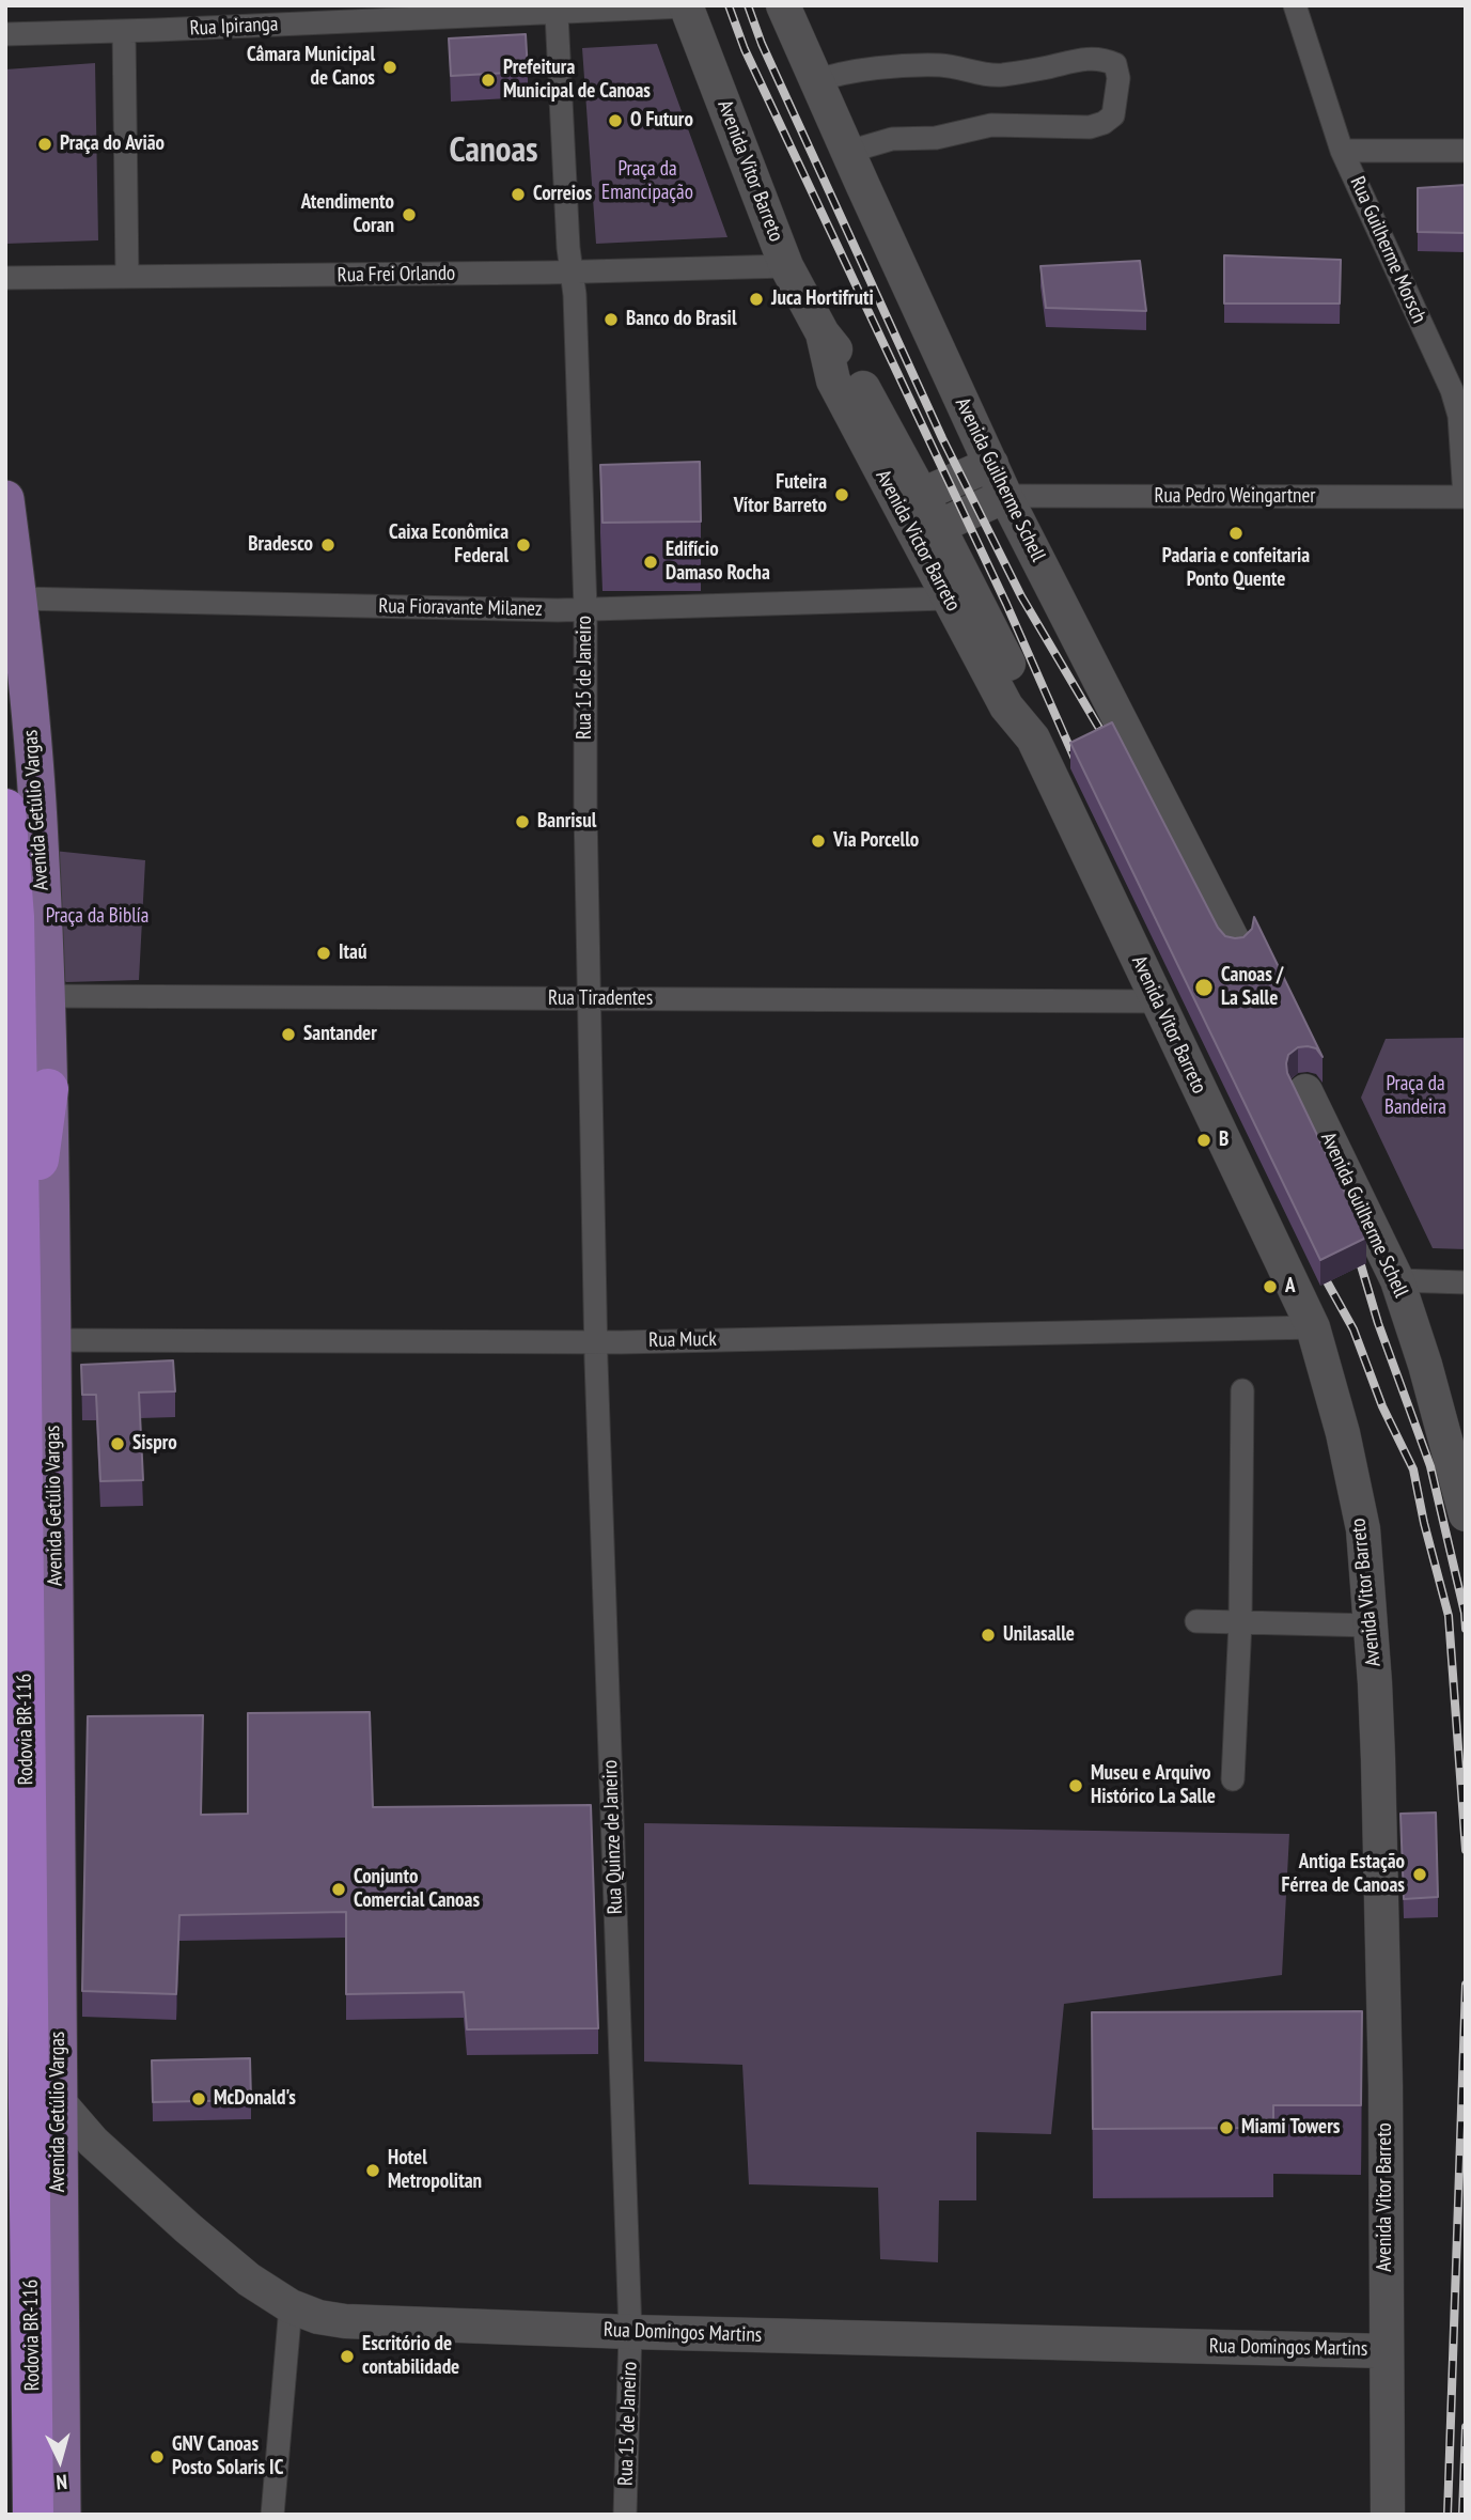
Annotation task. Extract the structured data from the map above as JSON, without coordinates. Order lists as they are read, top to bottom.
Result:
{
  "streets": {
    "highway": ["Rodovia BR-116"],
    "main road": [
      "Avenida Vitor Barreto",
      "Avenida Guilherme Schell",
      "Avenida Victor Barreto",
      "Avenida Getúlio Vargas",
      "Rua Domingos Martins"
    ],
    "street": [
      "Rua Ipiranga",
      "Rua Guilherme Morsch",
      "Rua Frei Orlando",
      "Rua Pedro Weingartner",
      "Rua Fioravante Milanez",
      "Rua 15 de Janeiro",
      "Rua Tiradentes",
      "Rua Muck",
      "Rua Quinze de Janeiro"
    ]
  },
  "crossings": [
    ["Rua Ipiranga", "Avenida Vitor Barreto"],
    ["Rua Ipiranga", "Rua 15 de Janeiro"],
    ["Avenida Vitor Barreto", "Rua Frei Orlando"],
    ["Avenida Vitor Barreto", "Avenida Victor Barreto"],
    ["Avenida Vitor Barreto", "Rua Tiradentes"],
    ["Avenida Vitor Barreto", "Rua Muck"],
    ["Avenida Vitor Barreto", "Rua Domingos Martins"],
    ["Rua Guilherme Morsch", "Rua Pedro Weingartner"],
    ["Rua Frei Orlando", "Rua 15 de Janeiro"],
    ["Avenida Guilherme Schell", "Rua Pedro Weingartner"],
    ["Avenida Victor Barreto", "Rua Fioravante Milanez"],
    ["Rua Fioravante Milanez", "Rua 15 de Janeiro"],
    ["Rua Fioravante Milanez", "Avenida Getúlio Vargas"],
    ["Rua 15 de Janeiro", "Rua Tiradentes"],
    ["Rua 15 de Janeiro", "Rua Muck"],
    ["Rua 15 de Janeiro", "Rua Quinze de Janeiro"],
    ["Rua 15 de Janeiro", "Rua Domingos Martins"],
    ["Avenida Getúlio Vargas", "Rua Tiradentes"],
    ["Avenida Getúlio Vargas", "Rua Muck"],
    ["Avenida Getúlio Vargas", "Rua Domingos Martins"],
    ["Rua Muck", "Rua Quinze de Janeiro"],
    ["Rua Quinze de Janeiro", "Rua Domingos Martins"]
  ],
  "districts": ["Canoas"],
  "parks": ["Praça da Emancipação", "Praça da Biblía", "Praça da Bandeira"],
  "places": [
    "Câmara Municipal de Canos",
    "Prefeitura Municipal de Canoas",
    "O Futuro",
    "Praça do Avião",
    "Correios",
    "Atendimento Coran",
    "Juca Hortifruti",
    "Banco do Brasil",
    "Futeira Vítor Barreto",
    "Padaria e confeitaria Ponto Quente",
    "Bradesco",
    "Caixa Econômica Federal",
    "Edifício Damaso Rocha",
    "Banrisul",
    "Via Porcello",
    "Itaú",
    "Canoas / La Salle",
    "Santander",
    "B",
    "A",
    "Sispro",
    "Unilasalle",
    "Museu e Arquivo Histórico La Salle",
    "Antiga Estação Férrea de Canoas",
    "Conjunto Comercial Canoas",
    "McDonald's",
    "Miami Towers",
    "Hotel Metropolitan",
    "Escritório de contabilidade",
    "GNV Canoas Posto Solaris IC"
  ],
  "north": "bottom"
}
